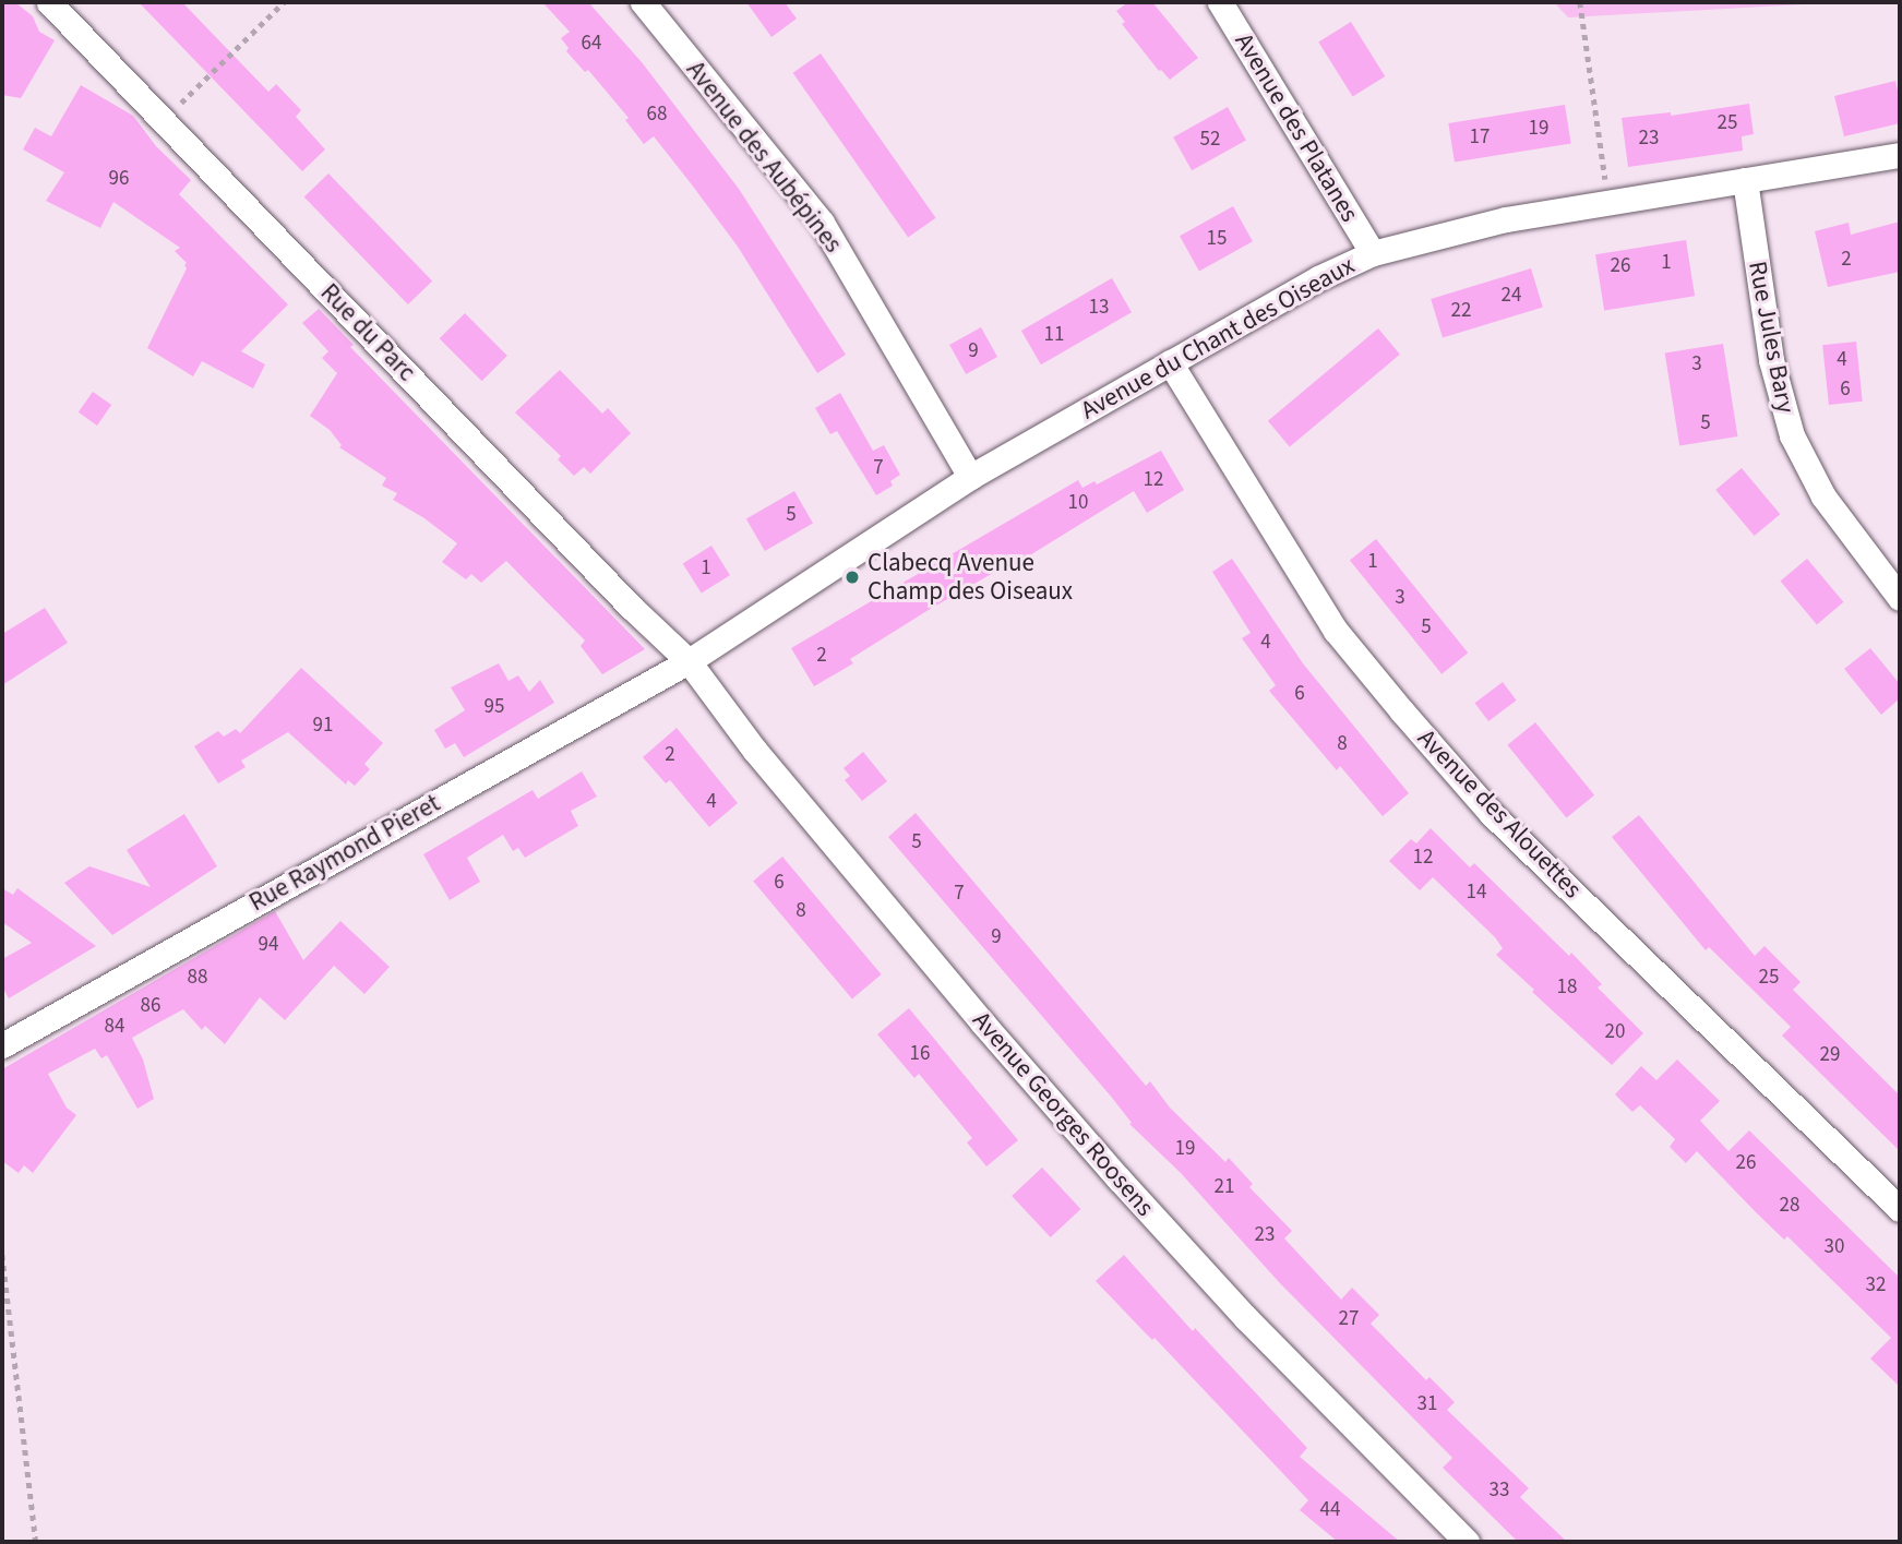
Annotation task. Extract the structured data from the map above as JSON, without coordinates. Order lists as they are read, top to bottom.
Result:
{
  "streets": {
    "street": [
      "Avenue des Platanes",
      "Avenue des Aubépines",
      "Rue du Parc",
      "Rue Jules Bary",
      "Avenue du Chant des Oiseaux",
      "Avenue des Alouettes",
      "Rue Raymond Pieret",
      "Avenue Georges Roosens"
    ]
  },
  "crossings": [
    ["Avenue des Platanes", "Avenue du Chant des Oiseaux"],
    ["Avenue des Aubépines", "Avenue du Chant des Oiseaux"],
    ["Rue du Parc", "Avenue du Chant des Oiseaux"],
    ["Rue du Parc", "Rue Raymond Pieret"],
    ["Rue du Parc", "Avenue Georges Roosens"],
    ["Rue Jules Bary", "Avenue du Chant des Oiseaux"],
    ["Avenue du Chant des Oiseaux", "Avenue des Alouettes"],
    ["Avenue du Chant des Oiseaux", "Rue Raymond Pieret"],
    ["Avenue du Chant des Oiseaux", "Avenue Georges Roosens"],
    ["Rue Raymond Pieret", "Avenue Georges Roosens"]
  ],
  "places": ["Clabecq Avenue Champ des Oiseaux"],
  "house_numbers": [
    "64",
    "68",
    "25",
    "19",
    "17",
    "23",
    "52",
    "96",
    "15",
    "2",
    "1",
    "26",
    "24",
    "13",
    "22",
    "11",
    "9",
    "4",
    "3",
    "6",
    "5",
    "7",
    "12",
    "10",
    "5",
    "1",
    "1",
    "3",
    "5",
    "4",
    "2",
    "6",
    "95",
    "91",
    "8",
    "2",
    "4",
    "5",
    "12",
    "6",
    "14",
    "7",
    "8",
    "9",
    "94",
    "88",
    "25",
    "18",
    "86",
    "84",
    "20",
    "16",
    "29",
    "19",
    "26",
    "21",
    "28",
    "23",
    "30",
    "32",
    "27",
    "31",
    "33",
    "44"
  ]
}
